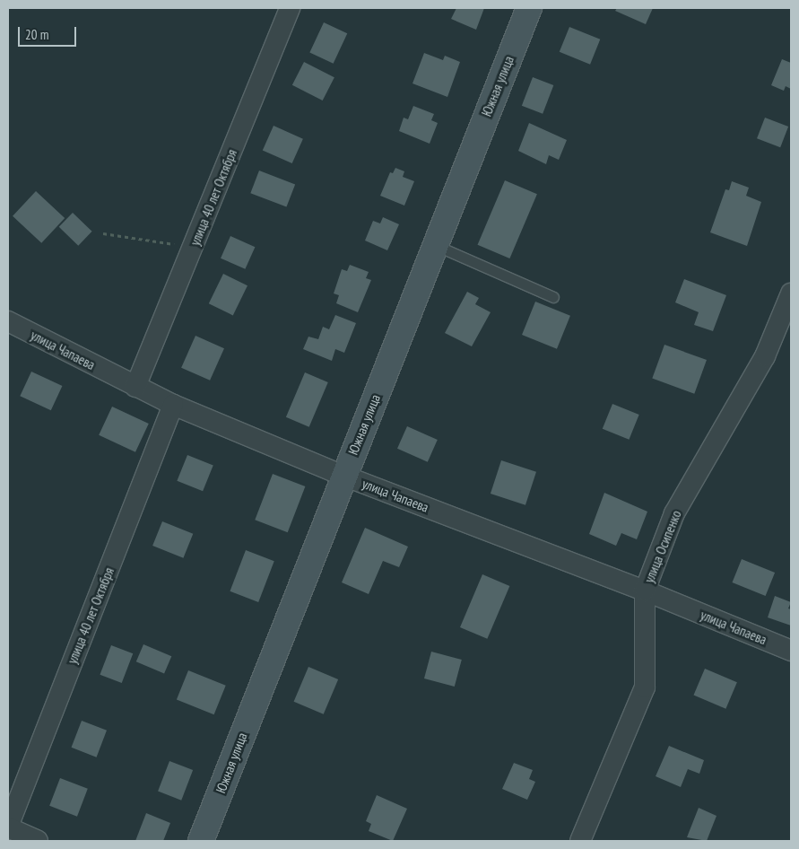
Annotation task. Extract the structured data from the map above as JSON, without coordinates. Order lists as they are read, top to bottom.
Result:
{
  "streets": {
    "street": [
      "Южная улица",
      "улица 40 лет Октября",
      "улица Чапаева",
      "улица Осипенко"
    ]
  },
  "crossings": [
    ["Южная улица", "улица Чапаева"],
    ["улица 40 лет Октября", "улица Чапаева"],
    ["улица Чапаева", "улица Осипенко"]
  ],
  "scale_bar": "20 m"
}
